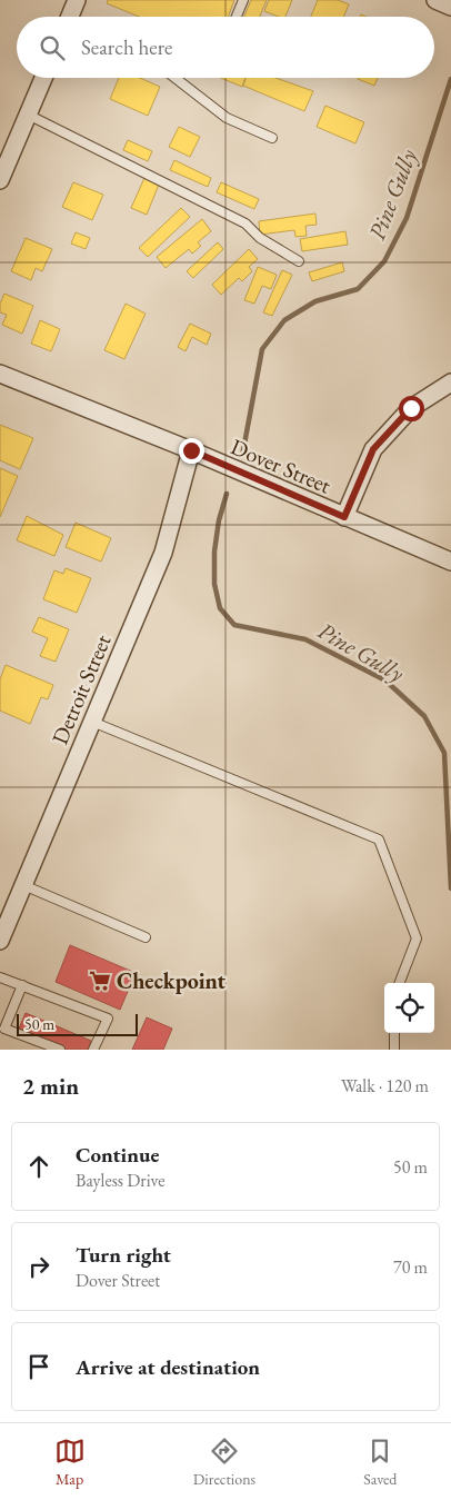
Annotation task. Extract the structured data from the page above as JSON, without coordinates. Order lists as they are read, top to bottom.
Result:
{
  "streets": {
    "street": ["Dover Street", "Detroit Street"]
  },
  "crossings": [
    ["Dover Street", "Detroit Street"]
  ],
  "water": ["Pine Gully"],
  "places": {
    "supermarket": ["Checkpoint"]
  },
  "scale_bar": "50 m",
  "page": {
    "search": "Search here",
    "scale": "50 m",
    "heading": ["2 min", "Walk · 120 m"],
    "list": [
      ["Continue", "Bayless Drive", "50 m"],
      ["Turn right", "Dover Street", "70 m"],
      "Arrive at destination"
    ],
    "nav": ["Map", "Directions", "Saved"]
  }
}
